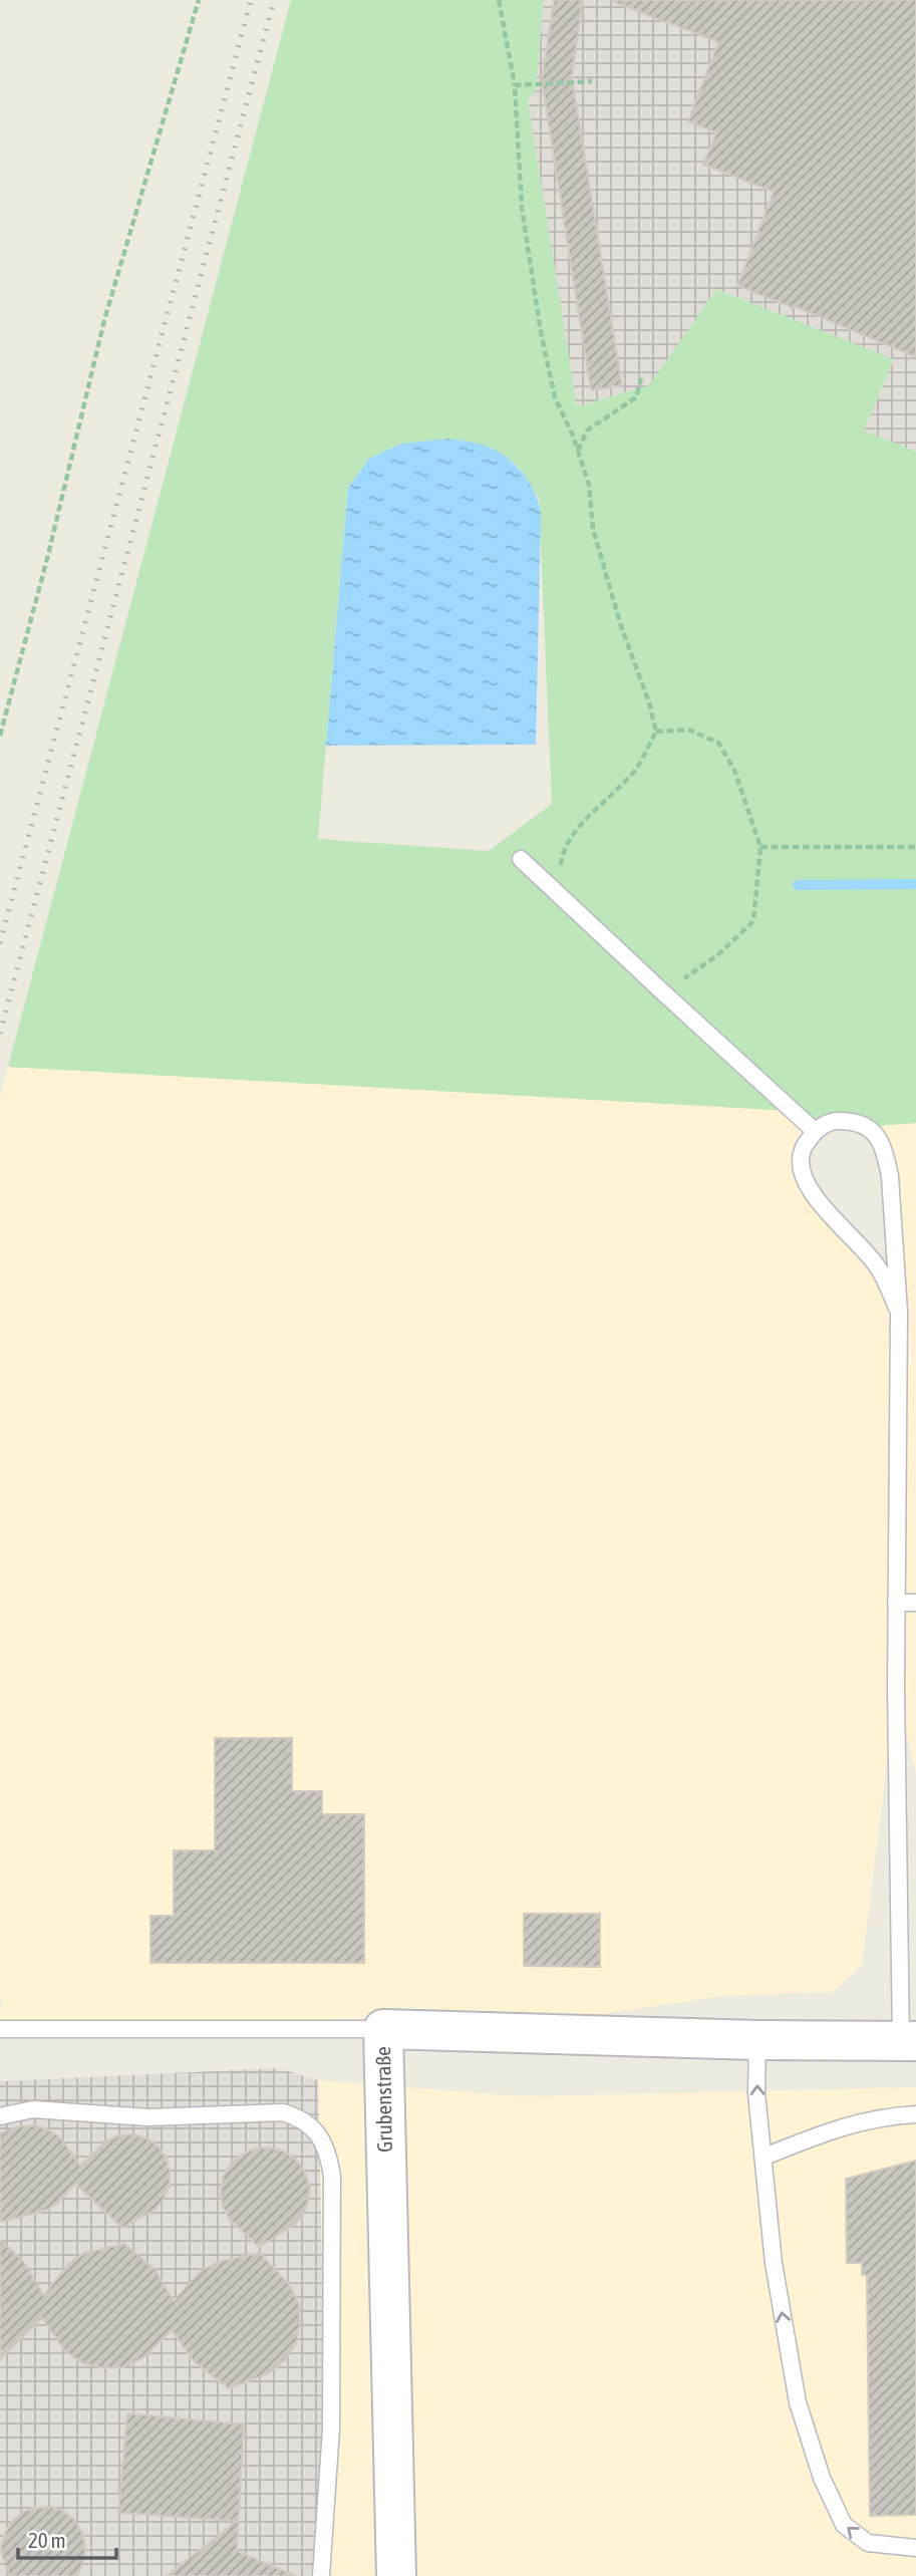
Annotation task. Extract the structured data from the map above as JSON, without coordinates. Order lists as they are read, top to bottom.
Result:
{
  "streets": {
    "street": ["Grubenstraße"]
  },
  "scale_bar": "20 m"
}
